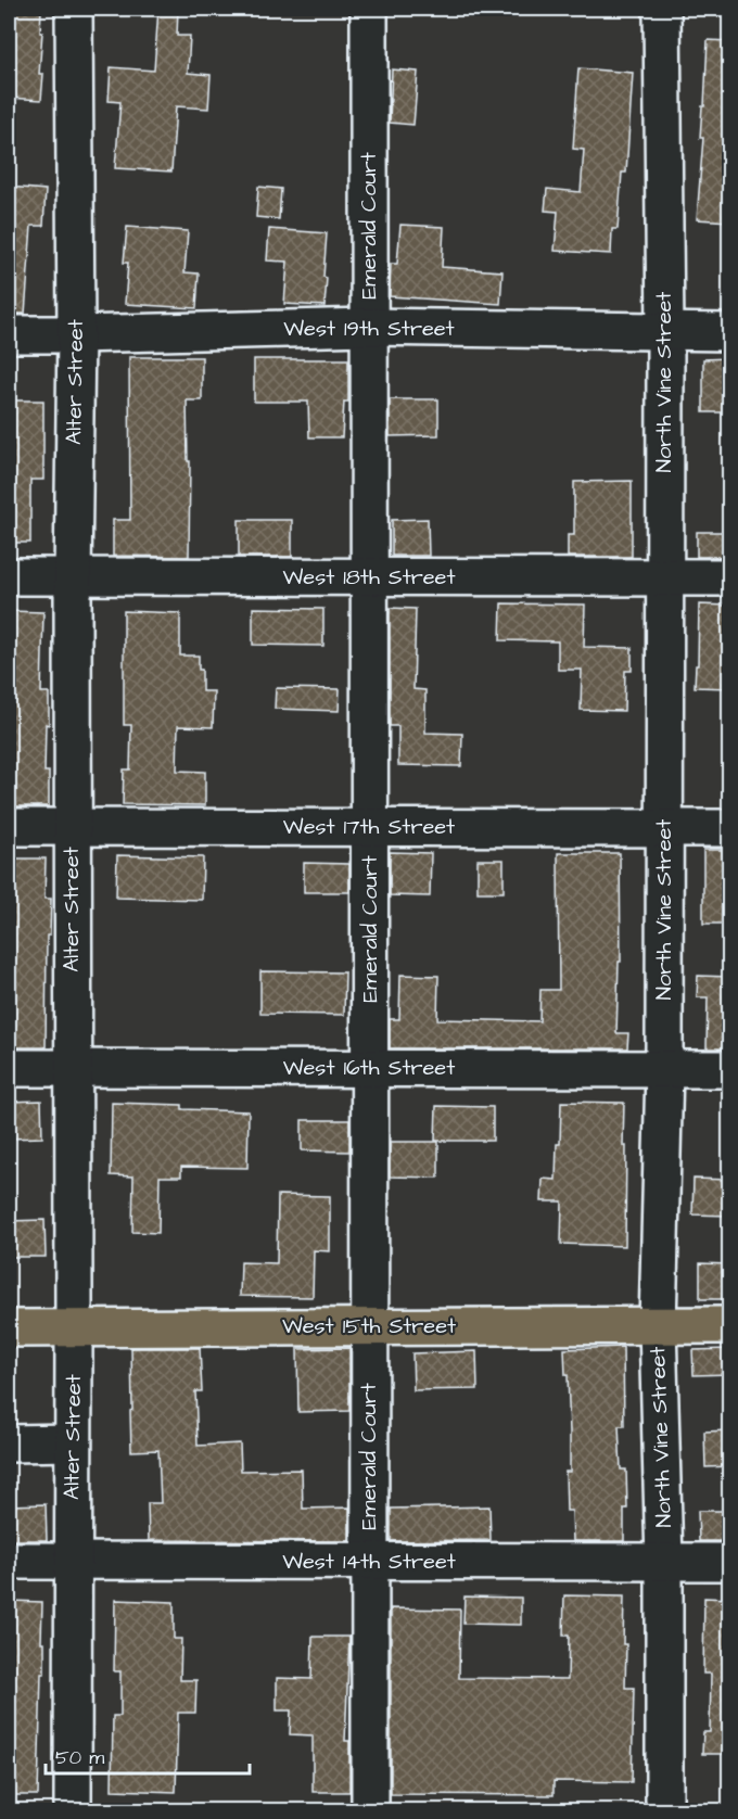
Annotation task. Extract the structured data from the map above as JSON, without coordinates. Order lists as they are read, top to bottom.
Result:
{
  "streets": {
    "main road": ["West 15th Street"],
    "street": [
      "Emerald Court",
      "West 19th Street",
      "Alter Street",
      "North Vine Street",
      "West 18th Street",
      "West 17th Street",
      "West 16th Street",
      "West 14th Street"
    ]
  },
  "crossings": [
    ["Emerald Court", "West 19th Street"],
    ["Emerald Court", "West 18th Street"],
    ["Emerald Court", "West 17th Street"],
    ["Emerald Court", "West 16th Street"],
    ["Emerald Court", "West 15th Street"],
    ["Emerald Court", "West 14th Street"],
    ["West 19th Street", "Alter Street"],
    ["West 19th Street", "North Vine Street"],
    ["Alter Street", "West 18th Street"],
    ["Alter Street", "West 17th Street"],
    ["Alter Street", "West 16th Street"],
    ["Alter Street", "West 15th Street"],
    ["Alter Street", "West 14th Street"],
    ["North Vine Street", "West 18th Street"],
    ["North Vine Street", "West 17th Street"],
    ["North Vine Street", "West 16th Street"],
    ["North Vine Street", "West 15th Street"],
    ["North Vine Street", "West 14th Street"]
  ],
  "scale_bar": "50 m"
}
